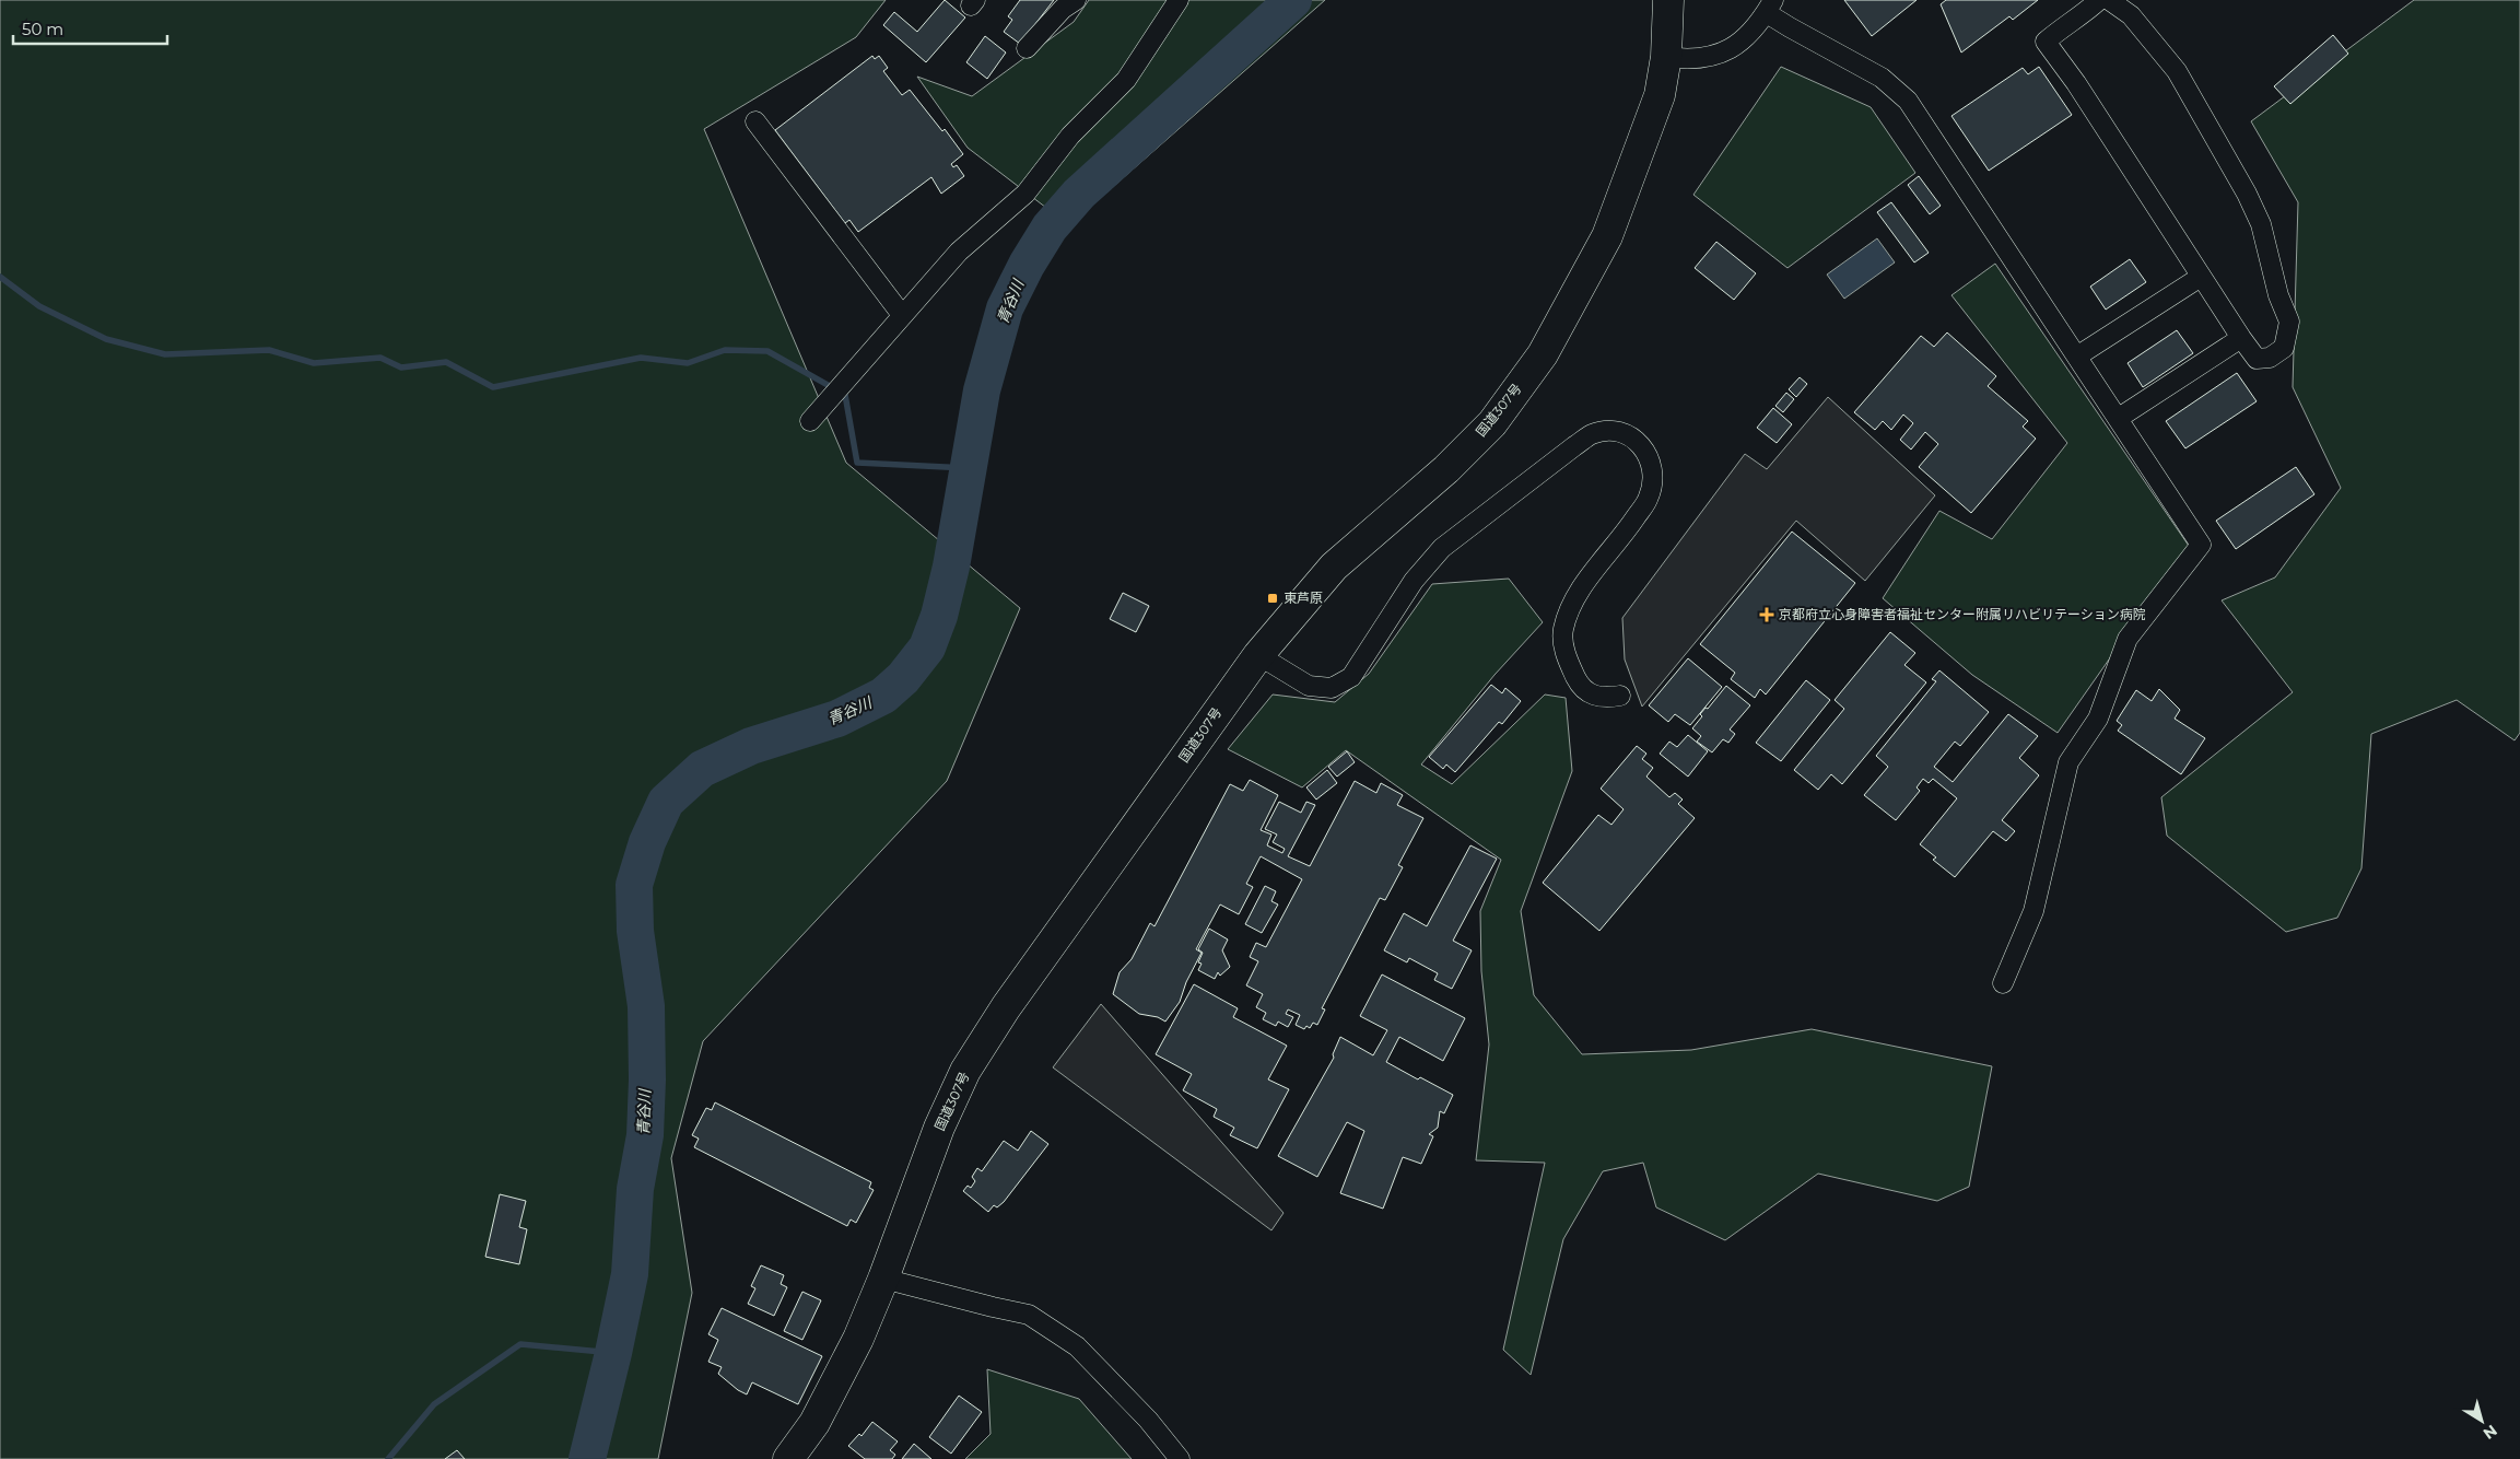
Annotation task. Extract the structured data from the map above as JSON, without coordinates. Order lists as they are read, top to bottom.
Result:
{
  "streets": {
    "highway": ["国道307号"]
  },
  "water": ["青谷川"],
  "places": {
    "transit": ["東芦原"],
    "health": ["京都府立心身障害者福祉センター附属リハビリテーション病院"]
  },
  "scale_bar": "50 m",
  "north": "bottom right"
}
